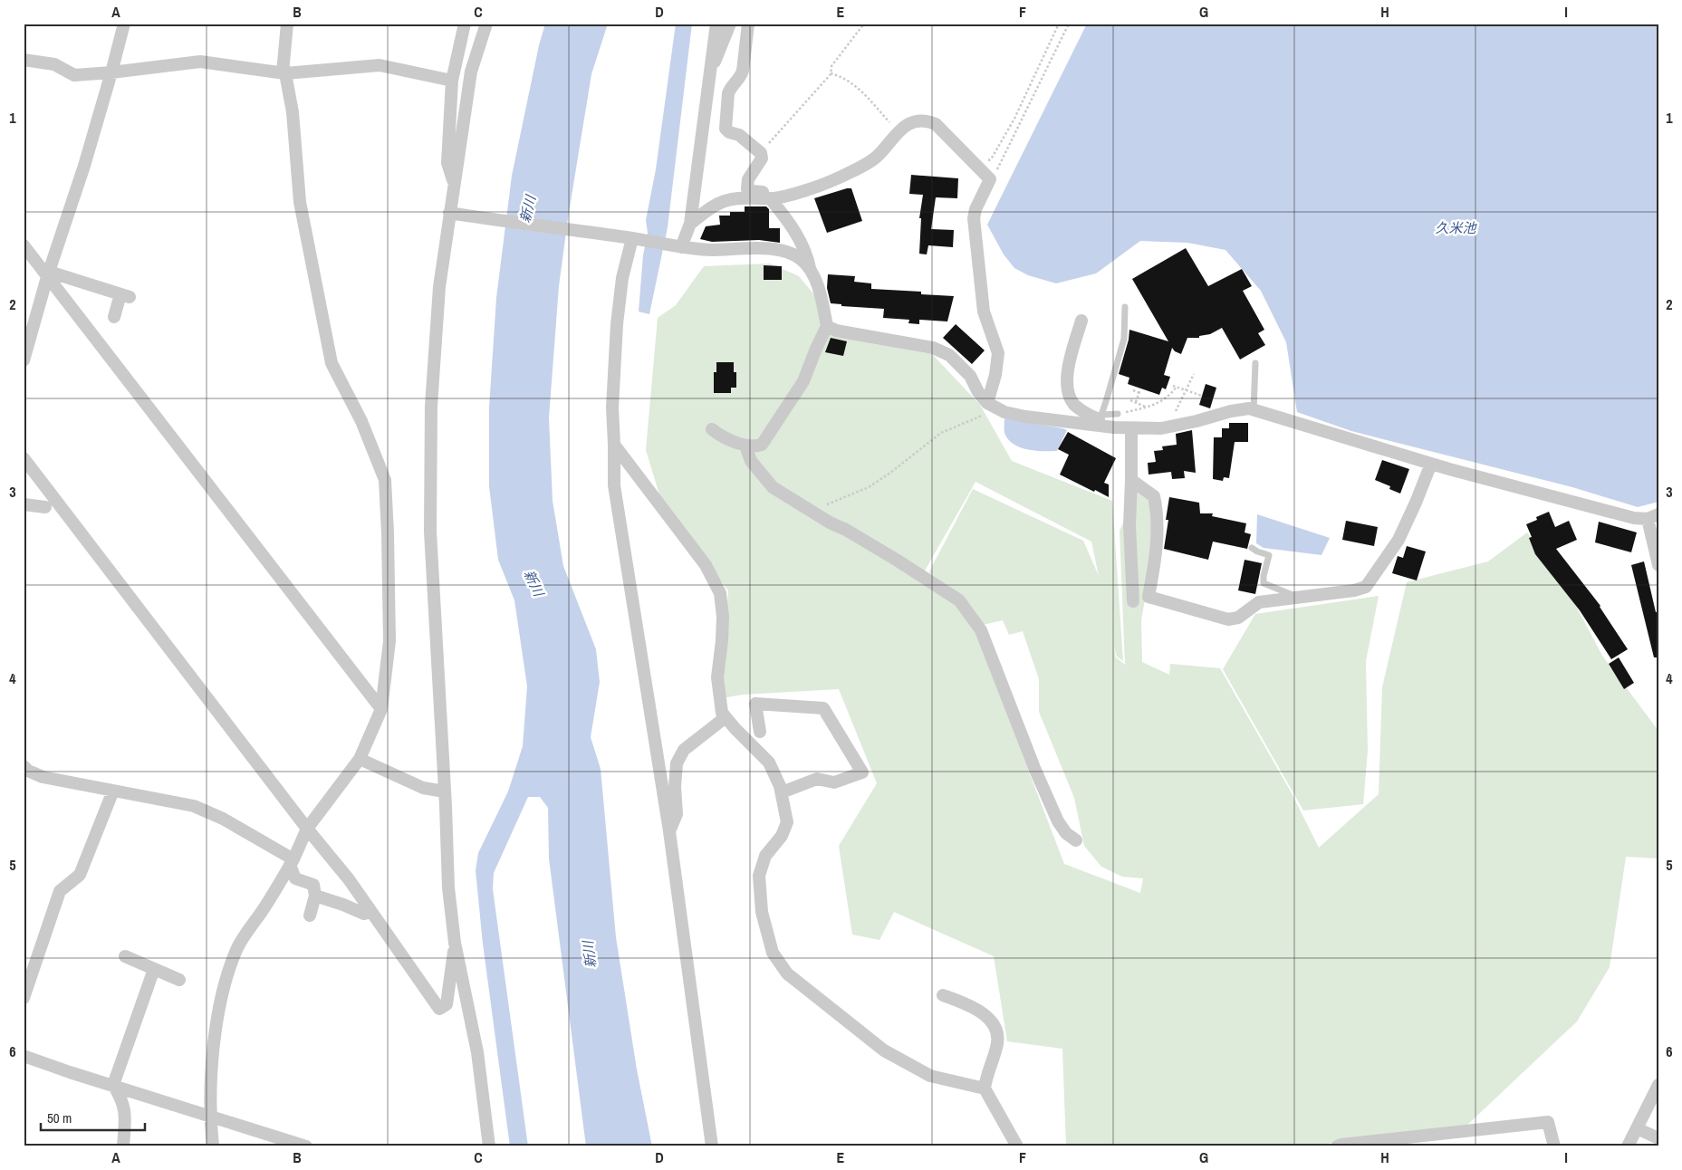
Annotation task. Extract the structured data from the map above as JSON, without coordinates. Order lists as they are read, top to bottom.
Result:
{
  "water": ["新川", "久米池"],
  "scale_bar": "50 m",
  "grid": {
    "columns": [
      "A",
      "B",
      "C",
      "D",
      "E",
      "F",
      "G",
      "H",
      "I"
    ],
    "rows": [
      "1",
      "2",
      "3",
      "4",
      "5",
      "6"
    ]
  }
}
